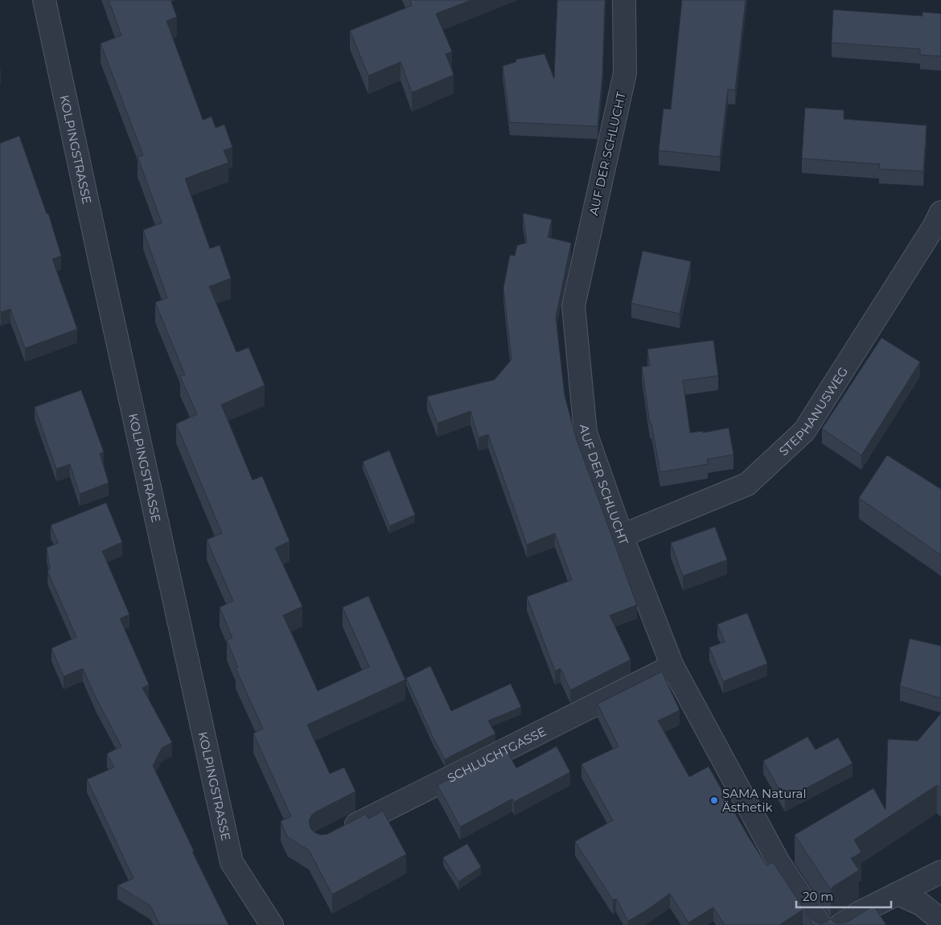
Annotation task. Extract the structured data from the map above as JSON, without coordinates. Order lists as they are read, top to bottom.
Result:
{
  "streets": {
    "street": [
      "KOLPINGSTRASSE",
      "AUF DER SCHLUCHT",
      "STEPHANUSWEG",
      "SCHLUCHTGASSE"
    ]
  },
  "crossings": [
    ["AUF DER SCHLUCHT", "STEPHANUSWEG"],
    ["AUF DER SCHLUCHT", "SCHLUCHTGASSE"]
  ],
  "places": ["SAMA Natural Ästhetik"],
  "scale_bar": "20 m"
}
